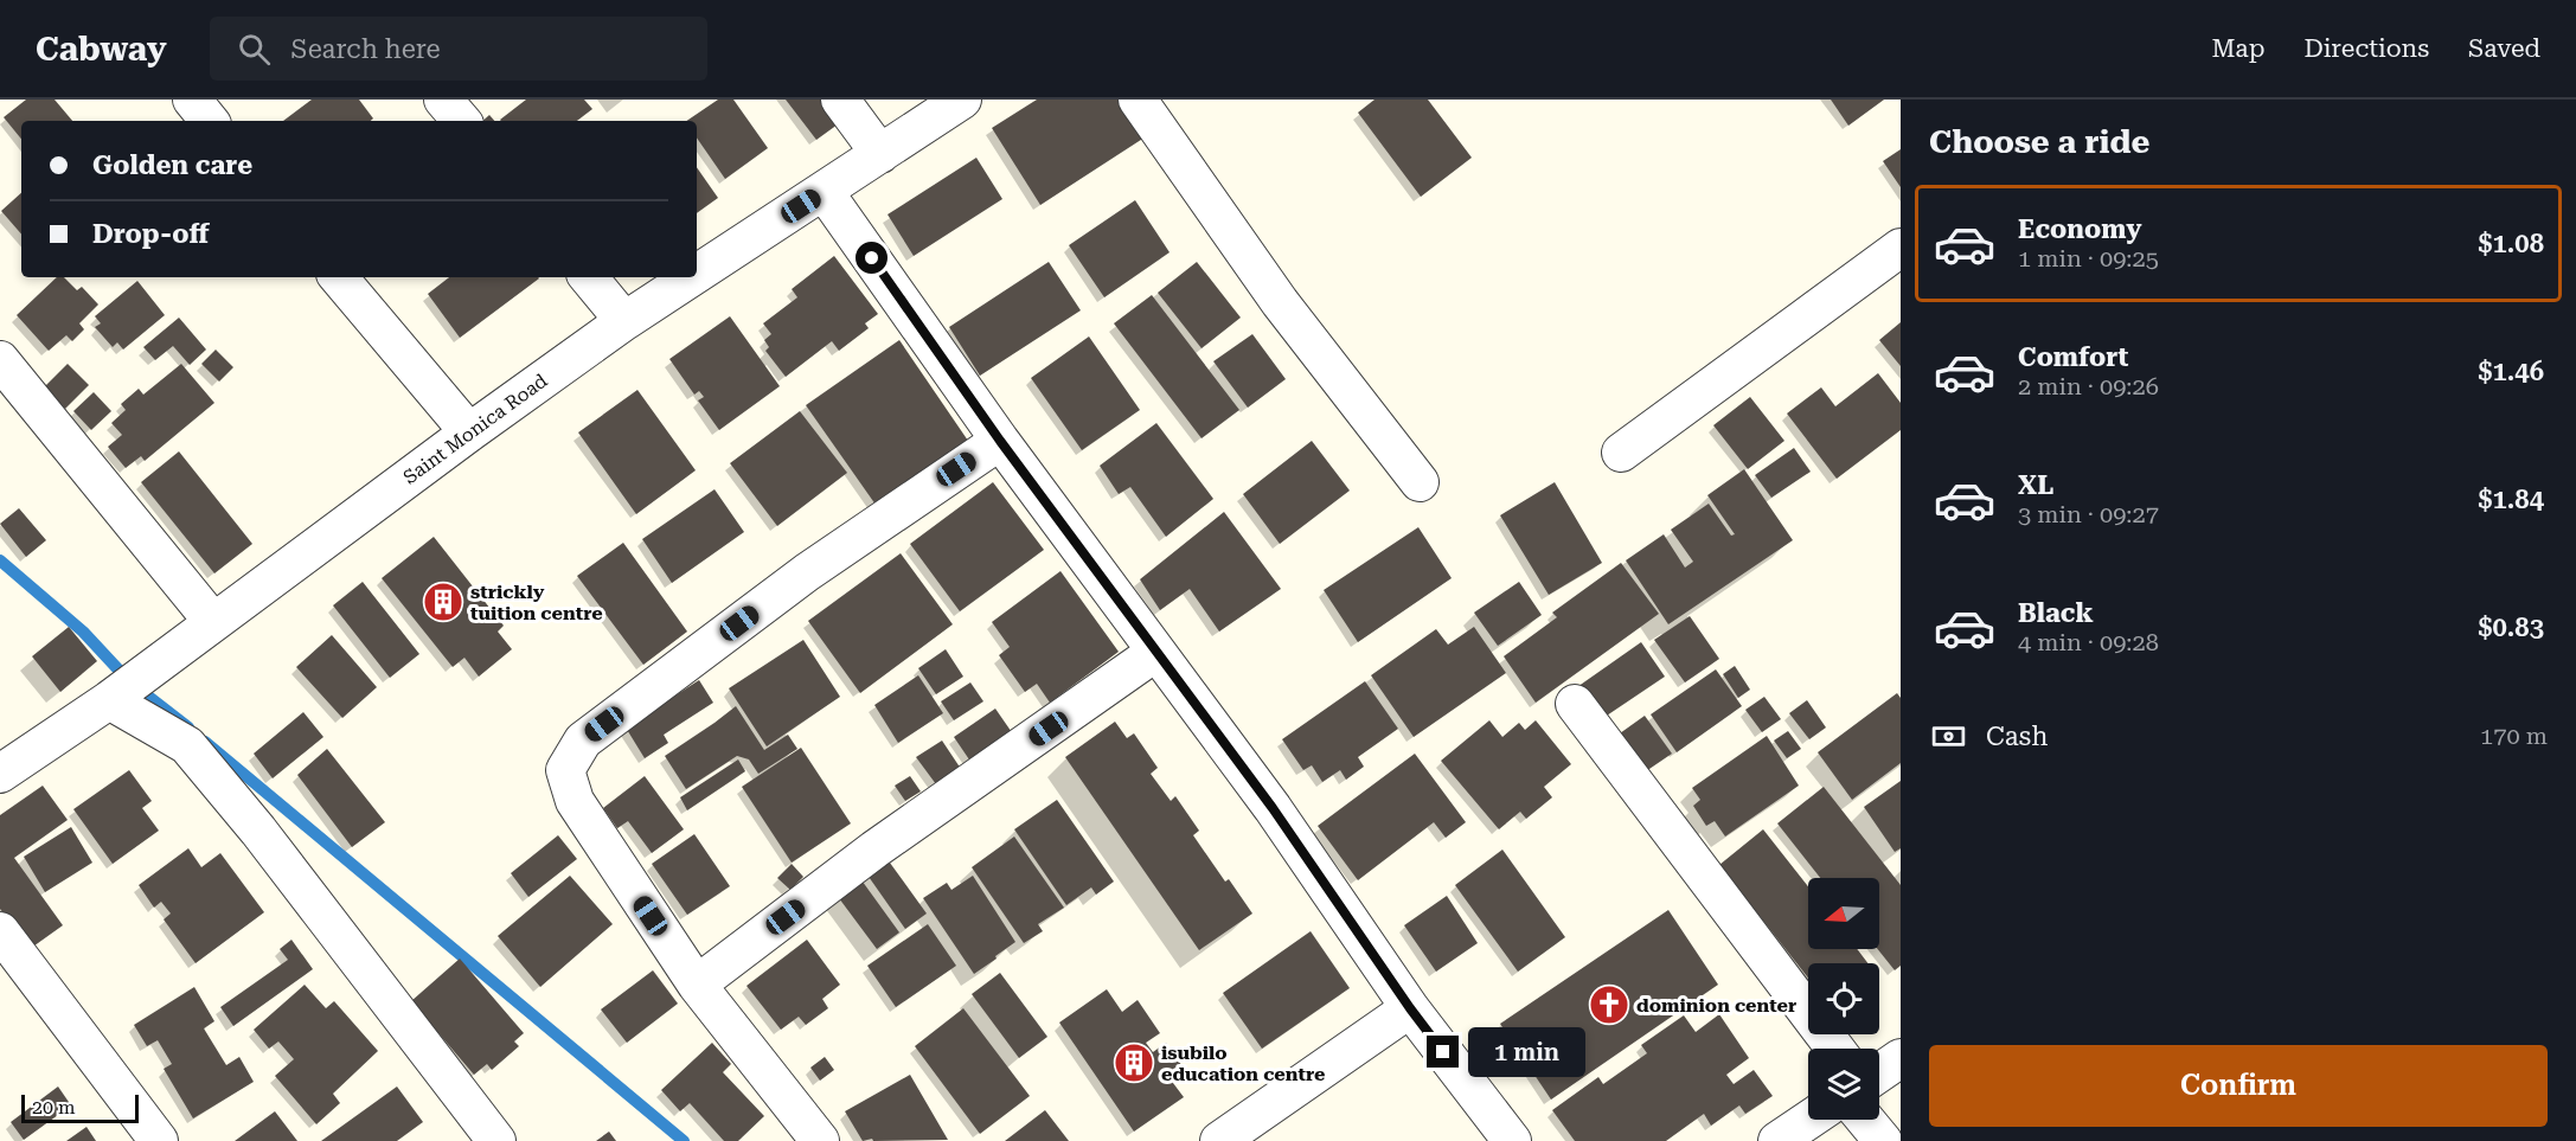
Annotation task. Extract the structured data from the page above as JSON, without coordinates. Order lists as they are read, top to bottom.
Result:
{
  "streets": {
    "street": ["Saint Monica Road"]
  },
  "places": {
    "building": ["strickly tuition centre", "isubilo education centre"],
    "church": ["dominion center"]
  },
  "scale_bar": "20 m",
  "north": "left",
  "page": {
    "header": "Cabway",
    "search": "Search here",
    "nav": ["Map", "Directions", "Saved"],
    "heading": "Choose a ride",
    "banner": ["Golden care", "Drop-off"],
    "list": [
      {
        "name": "Economy",
        "note": "1 min · 09:25",
        "value": "$1.08"
      },
      {
        "name": "Comfort",
        "note": "2 min · 09:26",
        "value": "$1.46"
      },
      {
        "name": "XL",
        "note": "3 min · 09:27",
        "value": "$1.84"
      },
      {
        "name": "Black",
        "note": "4 min · 09:28",
        "value": "$0.83"
      }
    ],
    "pay": ["Cash", "170 m"],
    "bubble": "1 min",
    "buttons": "Confirm",
    "scale": "20 m"
  }
}
